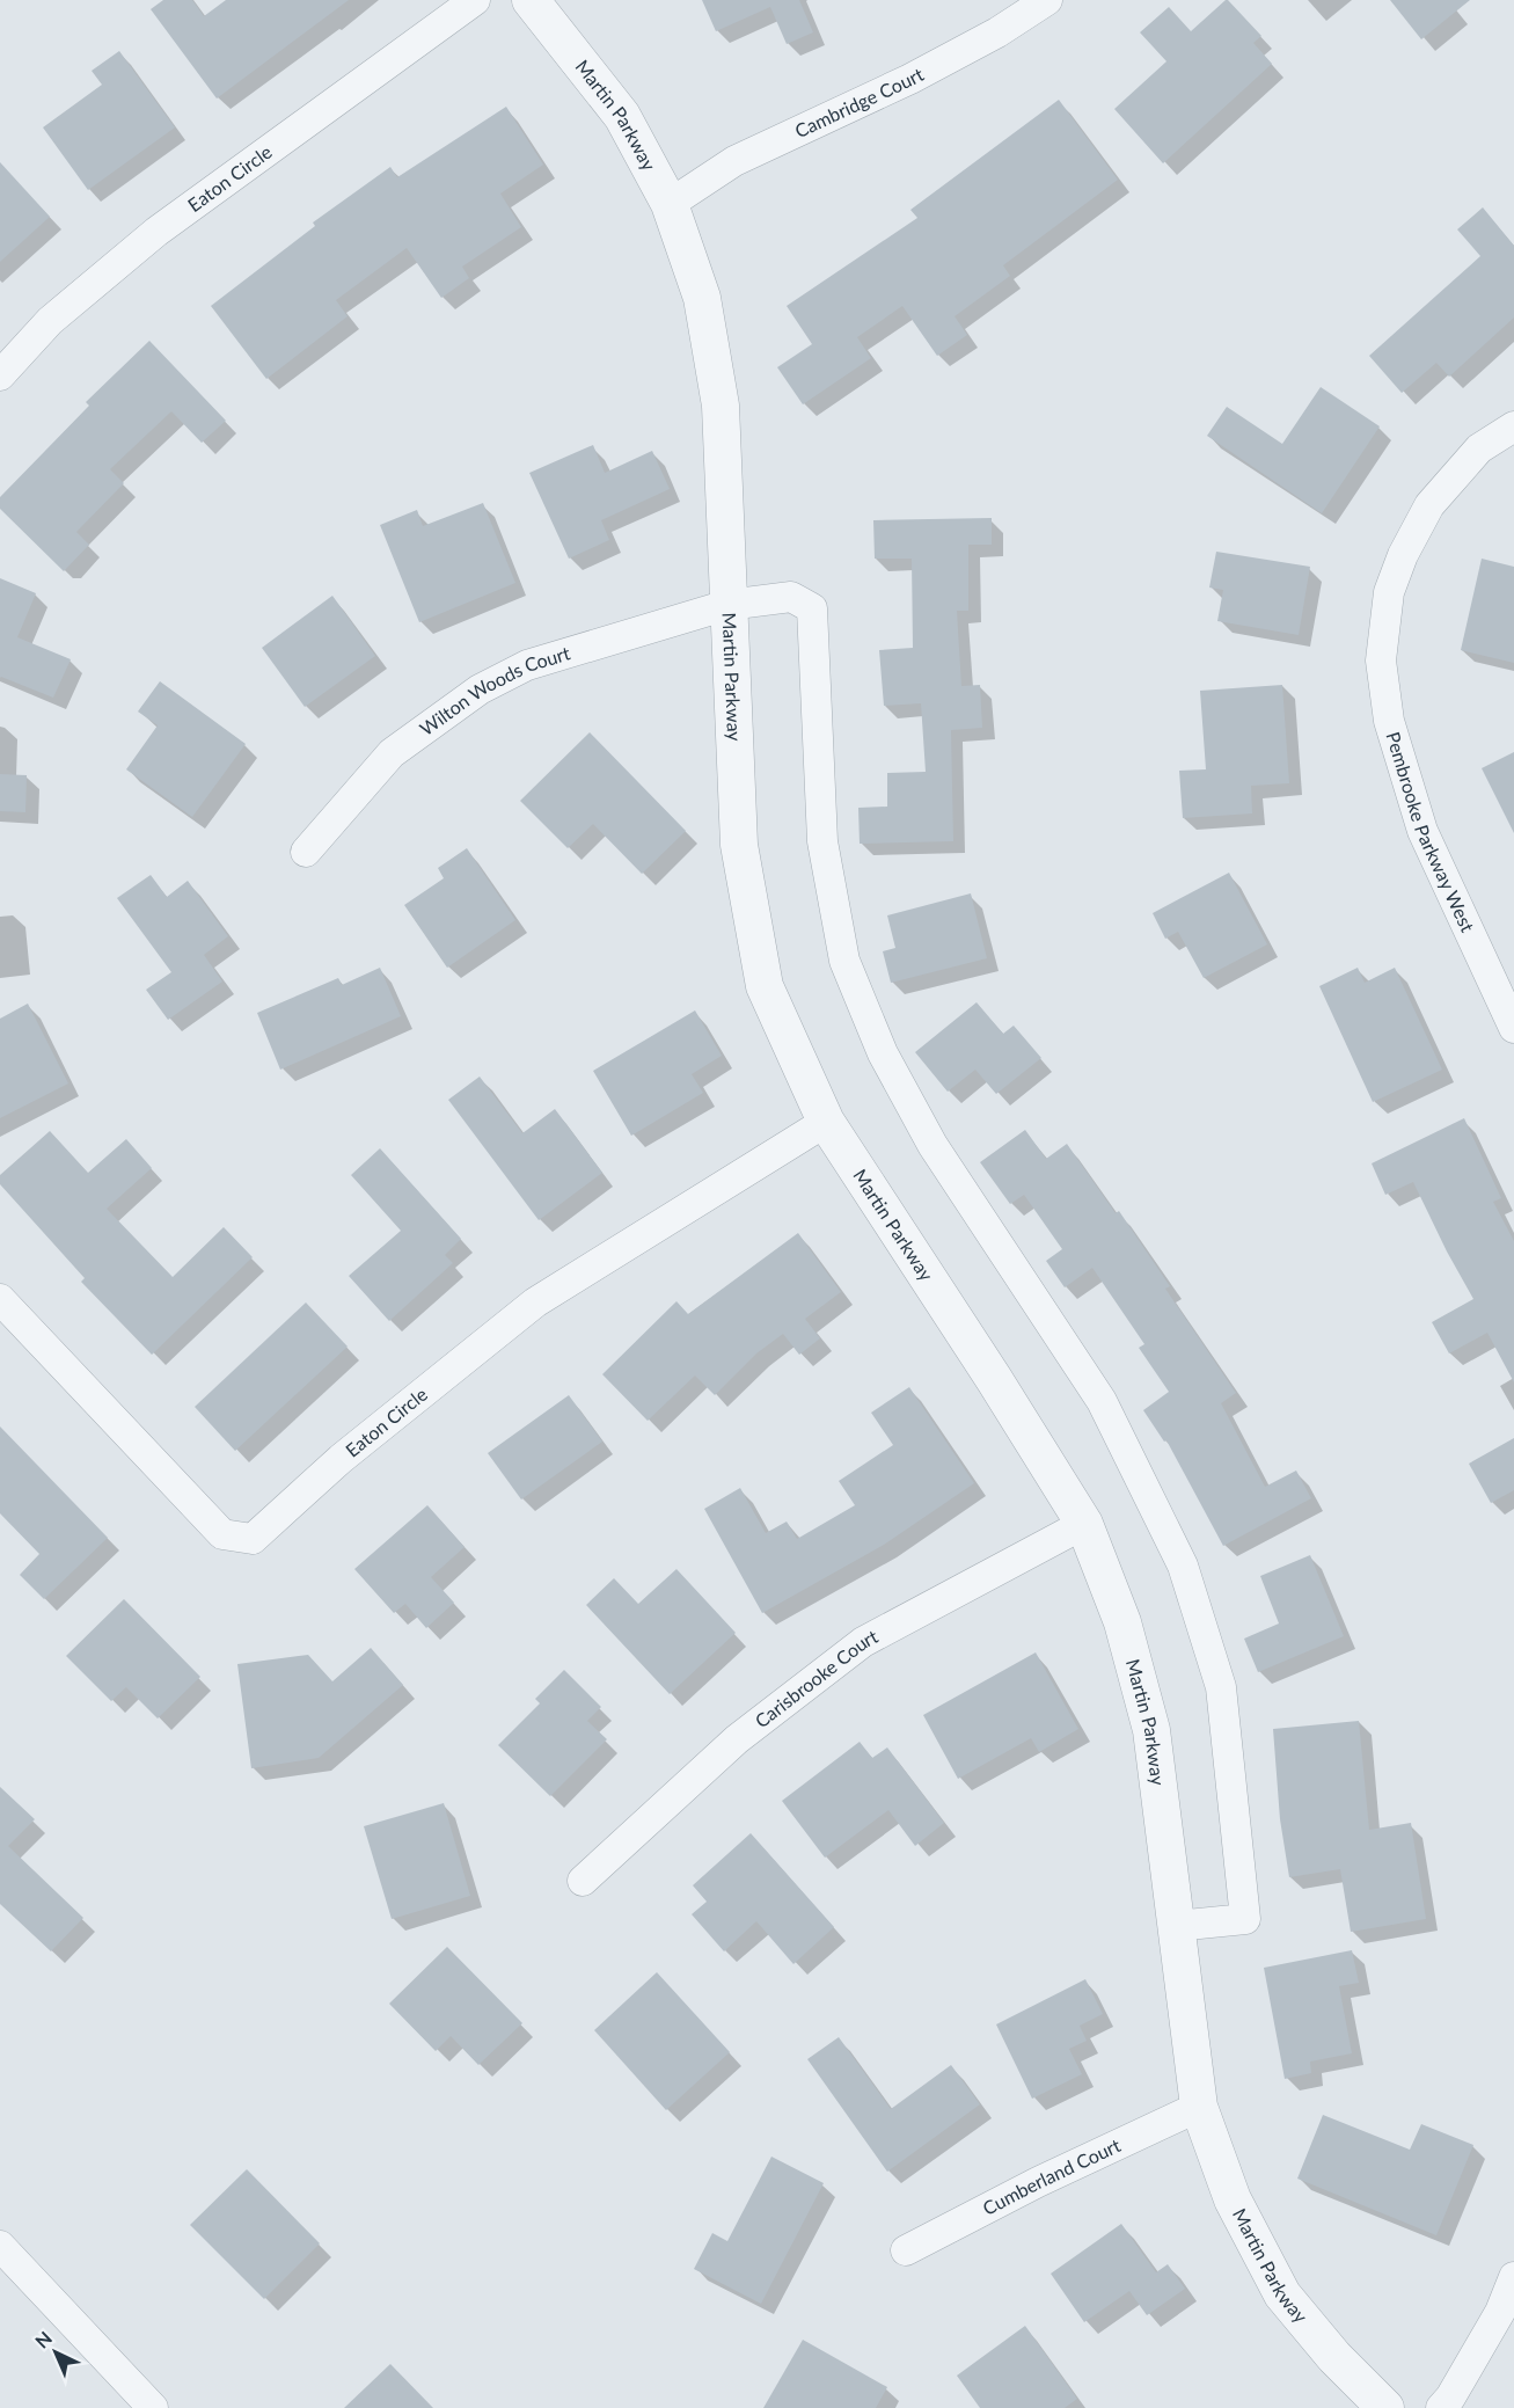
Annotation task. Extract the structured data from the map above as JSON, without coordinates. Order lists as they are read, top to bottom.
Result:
{
  "streets": {
    "street": [
      "Cambridge Court",
      "Martin Parkway",
      "Eaton Circle",
      "Wilton Woods Court",
      "Pembrooke Parkway West",
      "Carisbrooke Court",
      "Cumberland Court"
    ]
  },
  "crossings": [
    ["Cambridge Court", "Martin Parkway"],
    ["Martin Parkway", "Eaton Circle"],
    ["Martin Parkway", "Wilton Woods Court"],
    ["Martin Parkway", "Carisbrooke Court"],
    ["Martin Parkway", "Cumberland Court"]
  ],
  "north": "top left"
}
